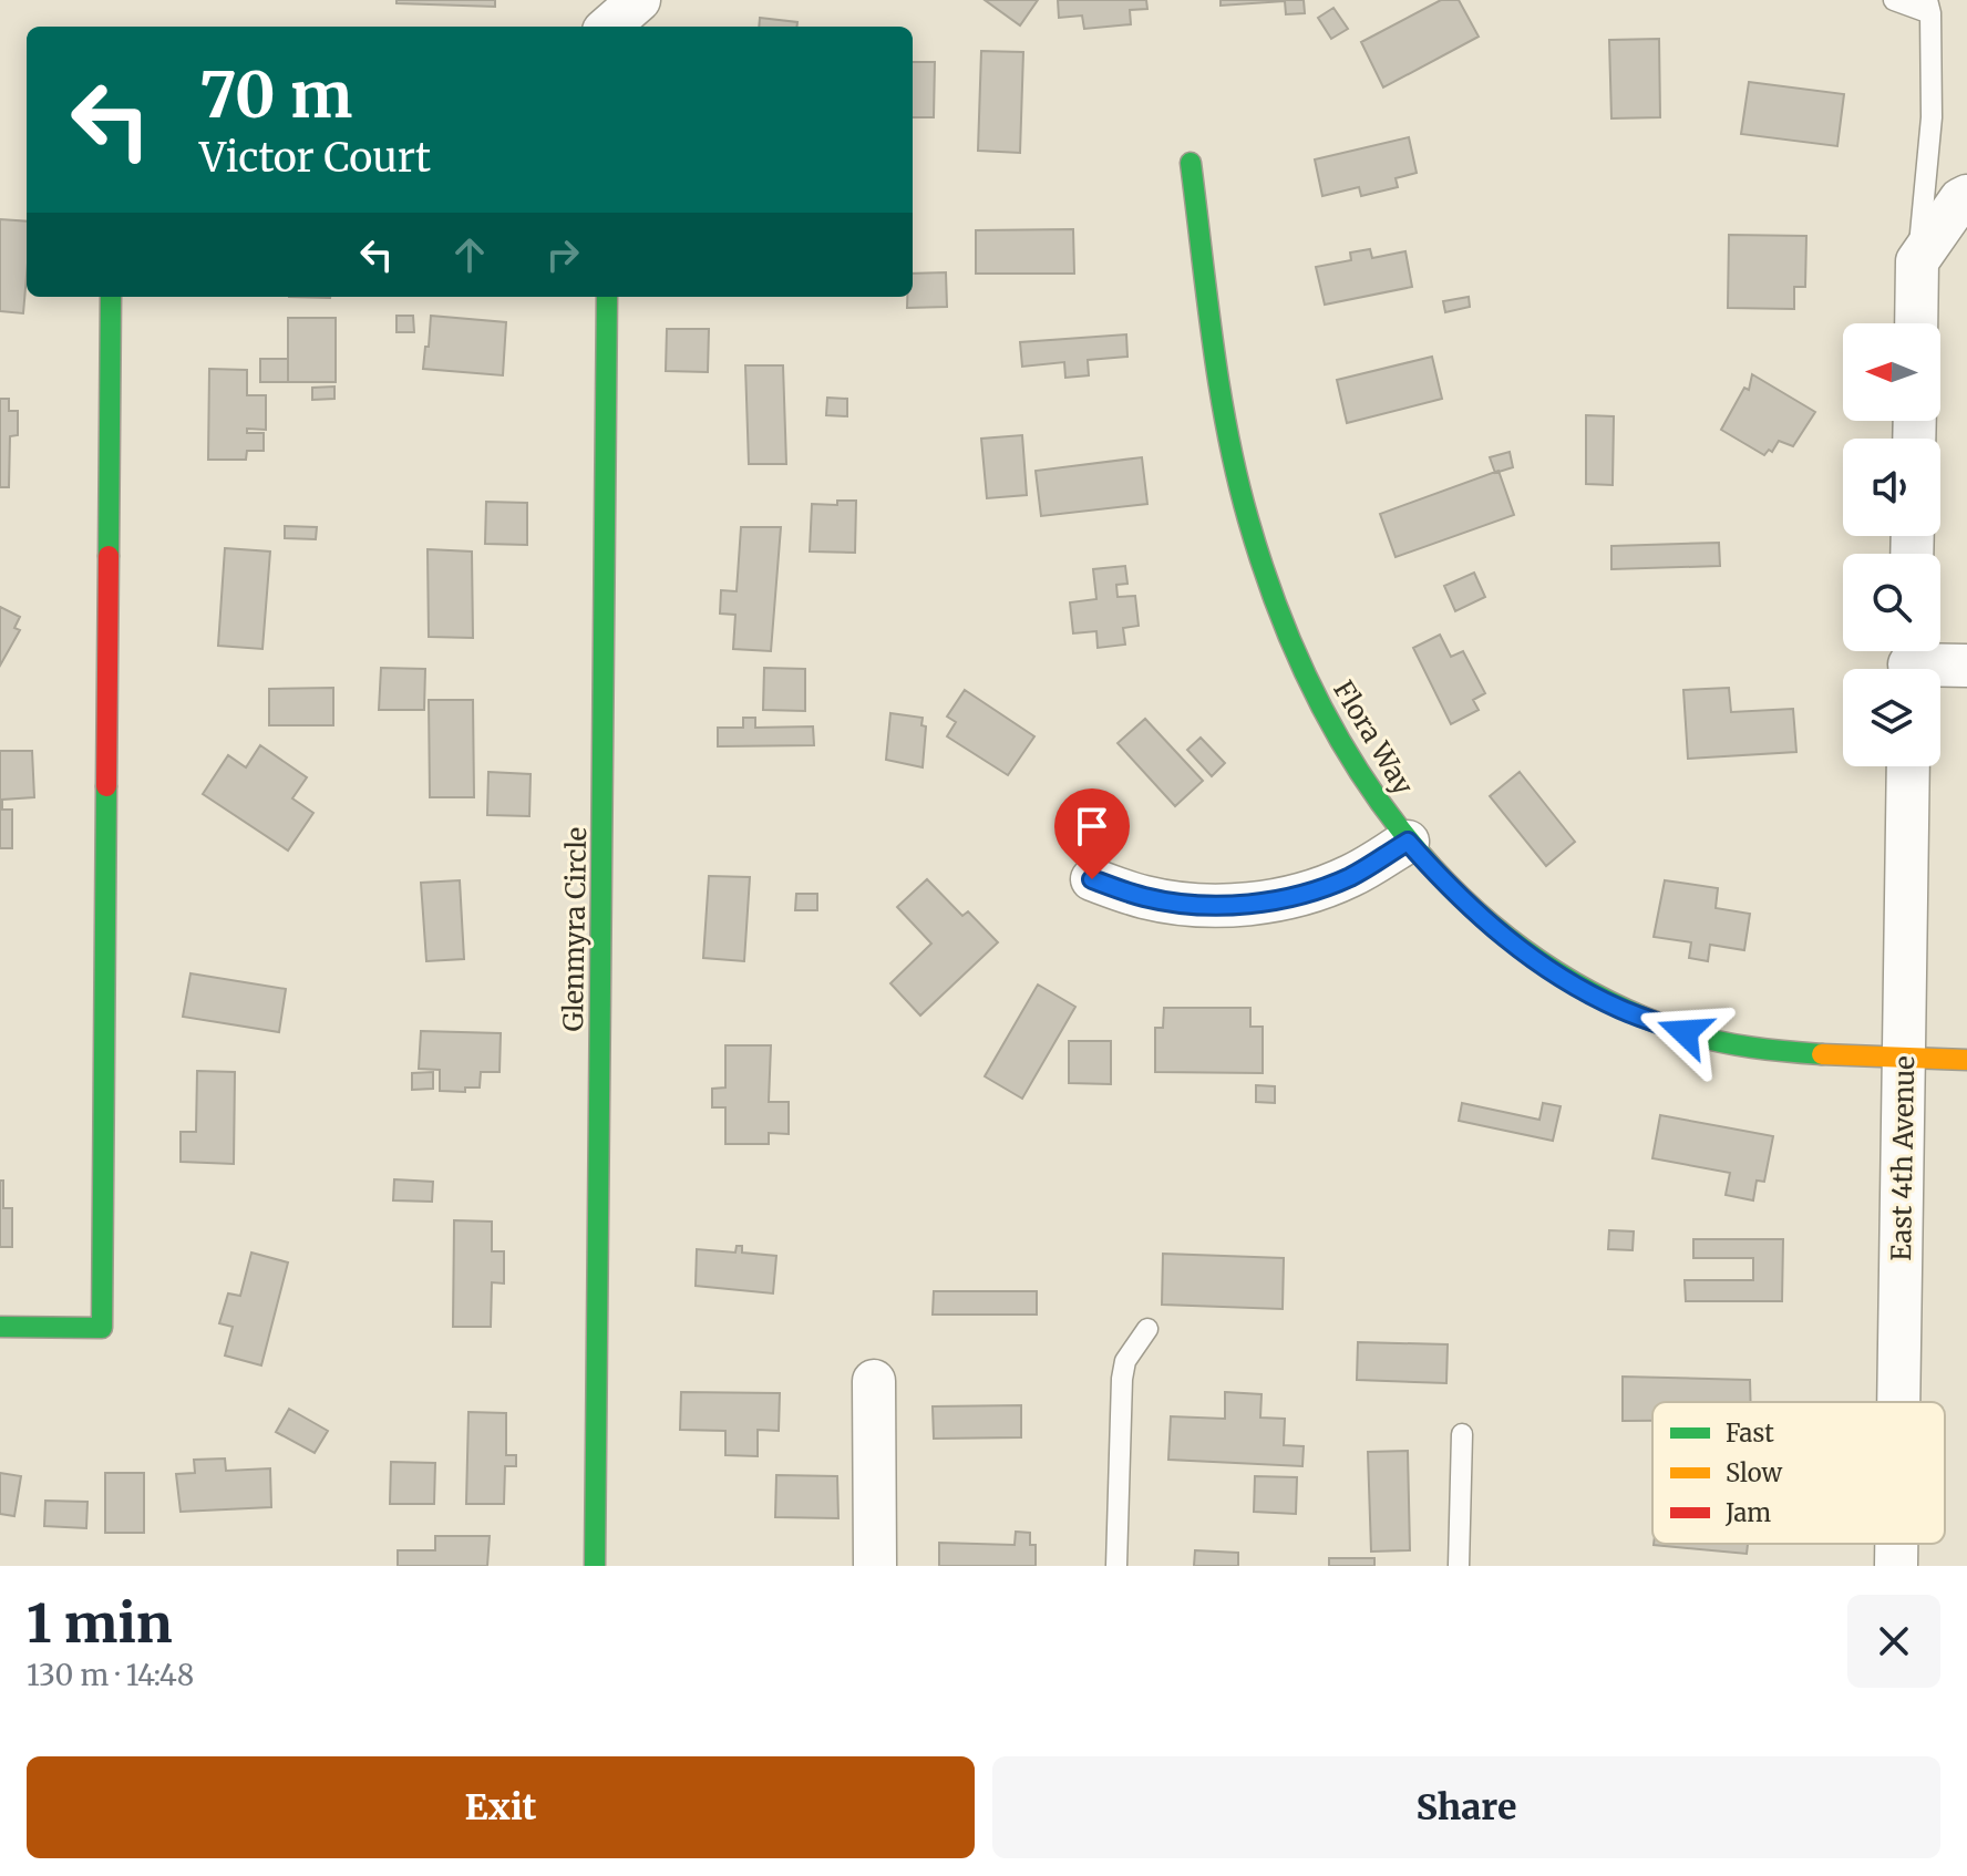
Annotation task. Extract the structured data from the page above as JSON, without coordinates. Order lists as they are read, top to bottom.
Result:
{
  "streets": {
    "street": ["Flora Way", "Glenmyra Circle", "East 4th Avenue"]
  },
  "crossings": [
    ["Flora Way", "East 4th Avenue"]
  ],
  "legend": ["Fast", "Slow", "Jam"],
  "north": "left",
  "page": {
    "turn": ["70 m", "Victor Court"],
    "heading": ["1 min", "130 m · 14:48"],
    "buttons": ["Exit", "Share"]
  }
}
